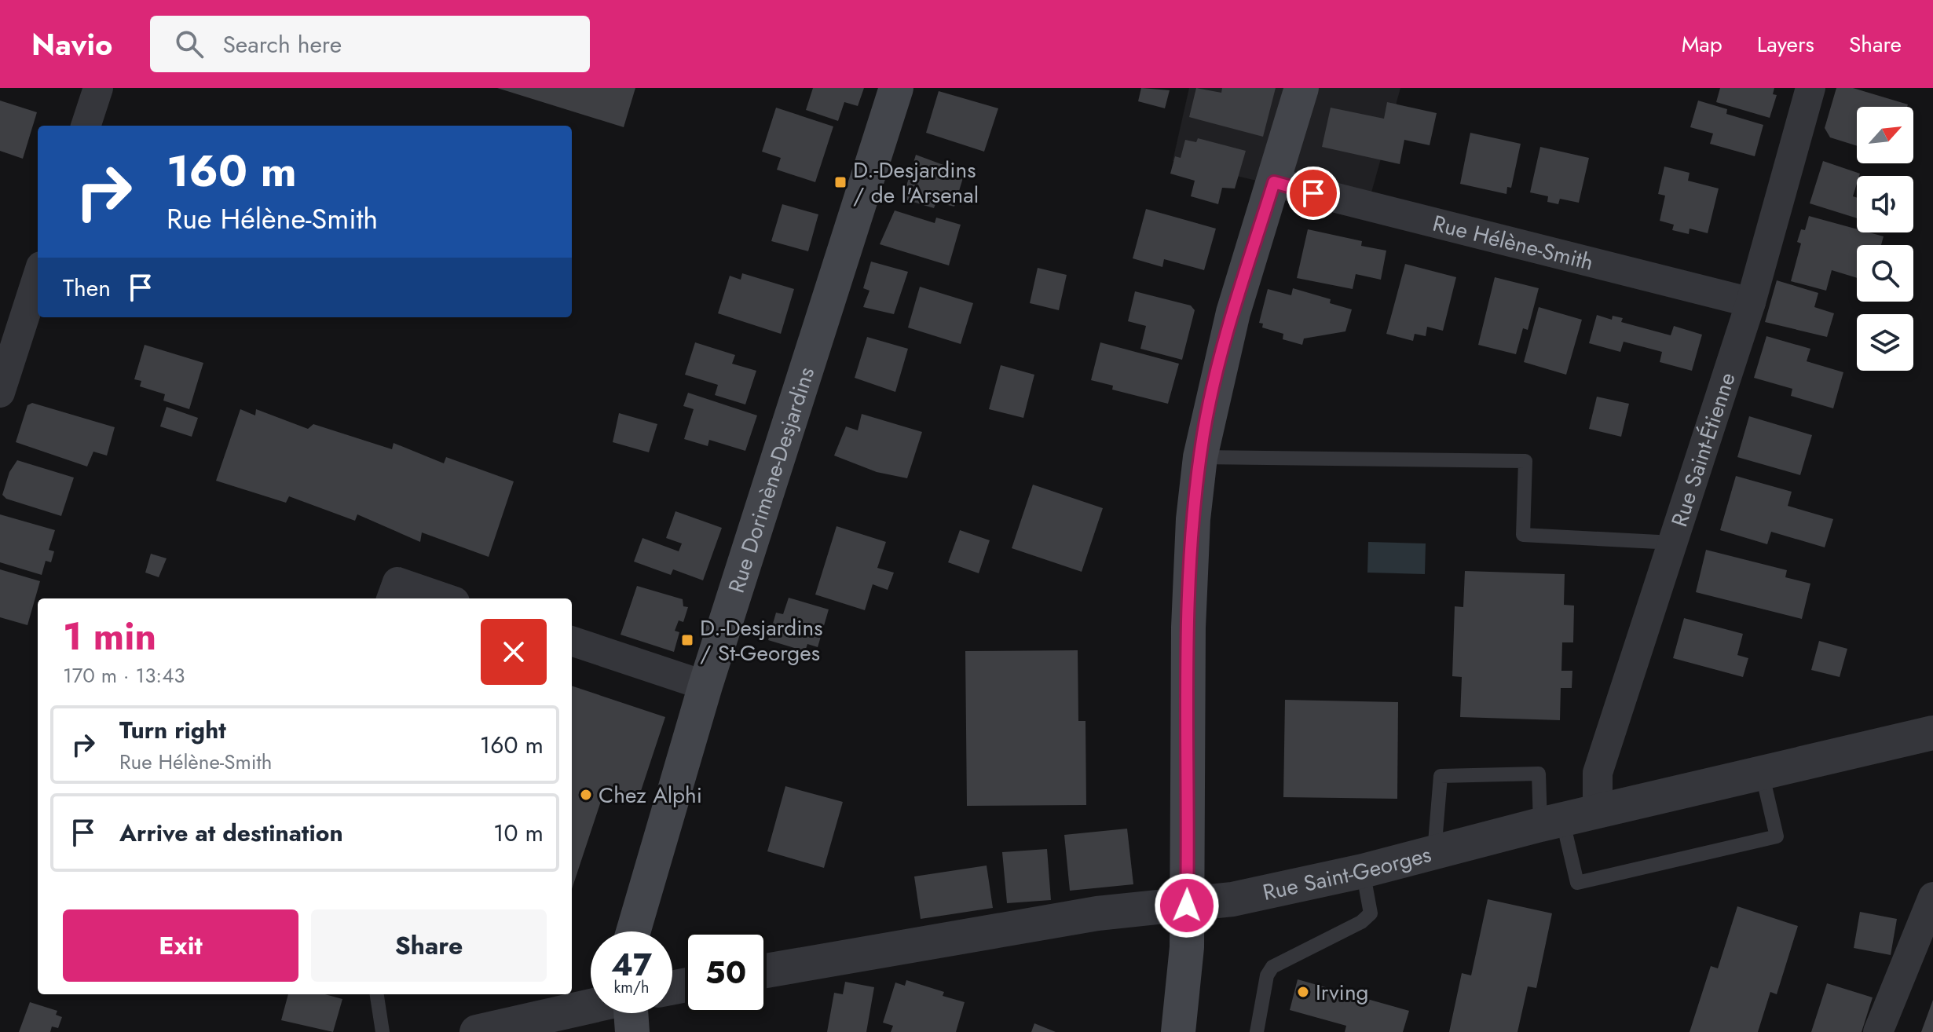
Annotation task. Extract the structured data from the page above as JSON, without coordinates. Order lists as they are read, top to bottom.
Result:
{
  "streets": {
    "main road": ["Rue Dorimène-Desjardins"],
    "street": ["Rue Hélène-Smith", "Rue Saint-Étienne", "Rue Saint-Georges"]
  },
  "crossings": [
    ["Rue Hélène-Smith", "Rue Saint-Étienne"],
    ["Rue Saint-Étienne", "Rue Saint-Georges"]
  ],
  "places": {
    "transit": ["D.-Desjardins / de l'Arsenal", "D.-Desjardins / St-Georges"],
    "other": ["Chez Alphi", "Irving"]
  },
  "north": "top right",
  "page": {
    "header": "Navio",
    "search": "Search here",
    "nav": ["Map", "Layers", "Share"],
    "turn": ["160 m", "Rue Hélène-Smith"],
    "then": "Then",
    "heading": ["1 min", "170 m · 13:43"],
    "list": [
      {
        "name": "Turn right",
        "note": "Rue Hélène-Smith",
        "value": "160 m"
      },
      {
        "name": "Arrive at destination",
        "value": "10 m"
      }
    ],
    "buttons": ["Exit", "Share"],
    "speed": "47 km/h",
    "limit": "50"
  }
}
